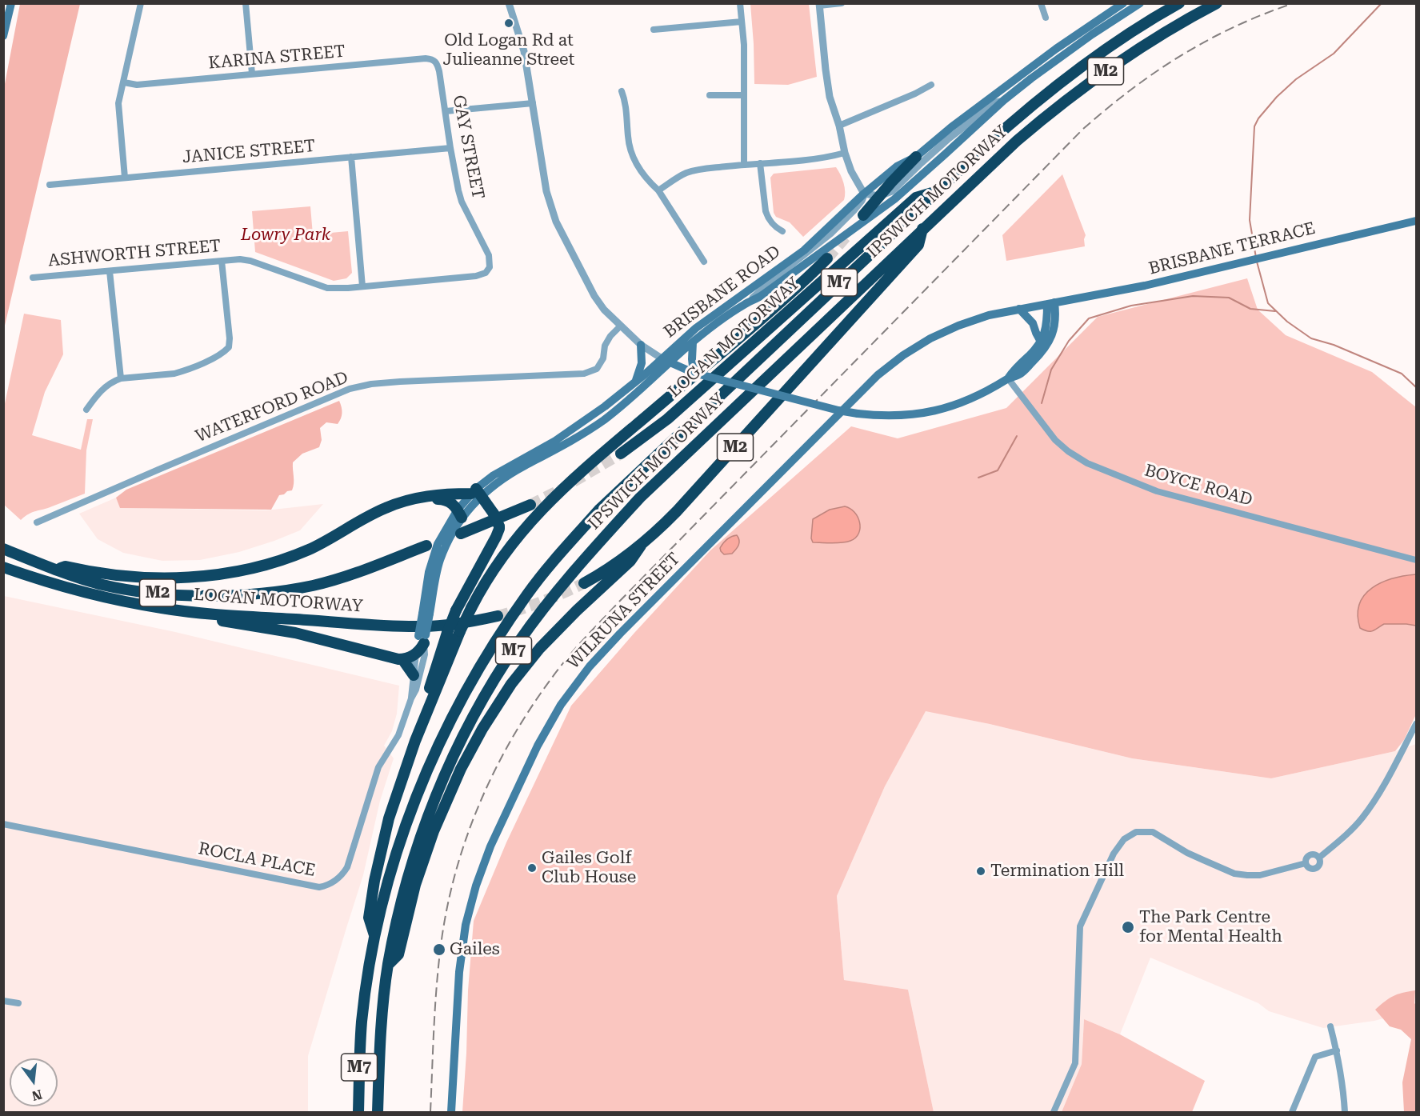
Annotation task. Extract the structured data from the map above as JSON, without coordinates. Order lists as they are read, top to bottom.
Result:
{
  "streets": {
    "highway": [
      "M2",
      "IPSWICH MOTORWAY",
      "M7",
      "LOGAN MOTORWAY"
    ],
    "main road": ["BRISBANE TERRACE", "BRISBANE ROAD", "WILRUNA STREET"],
    "street": [
      "KARINA STREET",
      "GAY STREET",
      "JANICE STREET",
      "ASHWORTH STREET",
      "WATERFORD ROAD",
      "BOYCE ROAD",
      "ROCLA PLACE"
    ]
  },
  "crossings": [
    ["KARINA STREET", "GAY STREET"],
    ["M2", "IPSWICH MOTORWAY"],
    ["GAY STREET", "JANICE STREET"],
    ["GAY STREET", "ASHWORTH STREET"],
    ["IPSWICH MOTORWAY", "LOGAN MOTORWAY"],
    ["BRISBANE TERRACE", "WILRUNA STREET"],
    ["BRISBANE ROAD", "ROCLA PLACE"]
  ],
  "parks": ["Lowry Park"],
  "places": [
    "Old Logan Rd at Julieanne Street",
    "Gailes Golf Club House",
    "Termination Hill",
    "The Park Centre for Mental Health",
    "Gailes"
  ],
  "north": "bottom"
}
